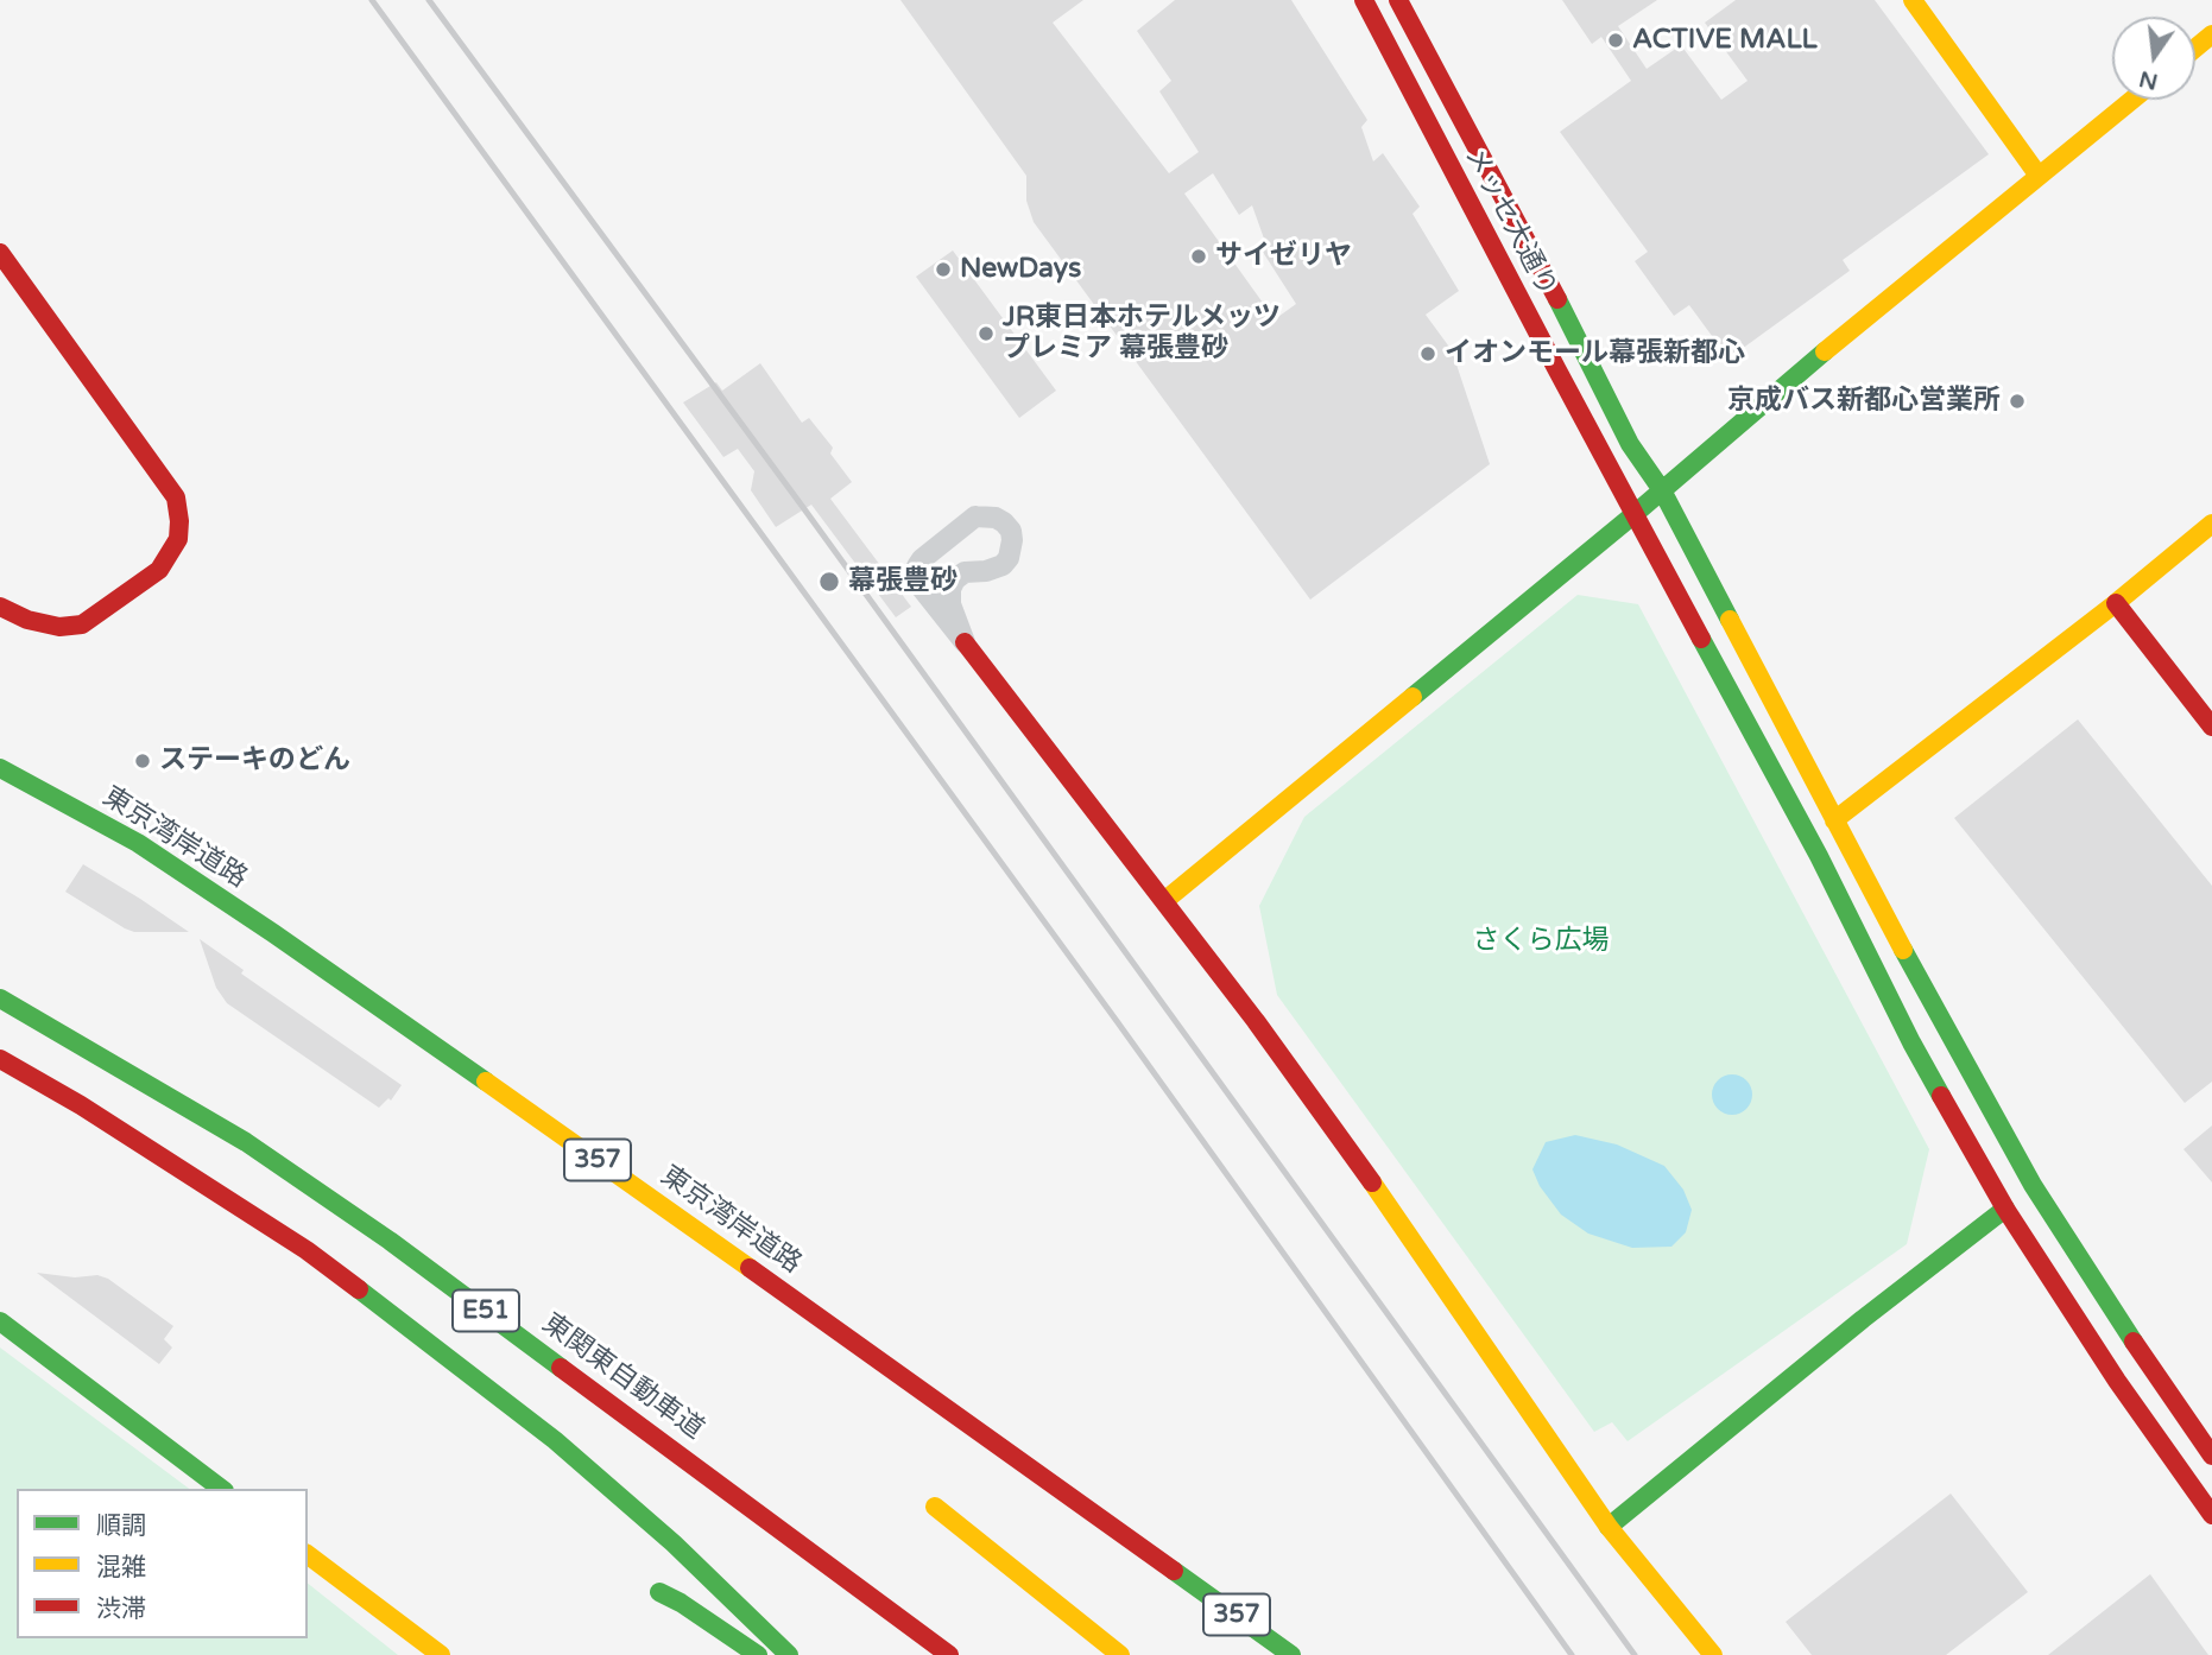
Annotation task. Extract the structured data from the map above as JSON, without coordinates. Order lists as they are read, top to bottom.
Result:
{
  "streets": {
    "main road": [
      "メッセ大通り",
      "東京湾岸道路",
      "357",
      "E51",
      "東関東自動車道"
    ]
  },
  "crossings": [
    ["東京湾岸道路", "357"]
  ],
  "parks": ["さくら広場"],
  "places": [
    "ACTIVE MALL",
    "サイゼリヤ",
    "NewDays",
    "JR東日本ホテルメッツ プレミア 幕張豊砂",
    "イオンモール幕張新都心",
    "京成バス新都心営業所",
    "幕張豊砂",
    "ステーキのどん"
  ],
  "legend": ["順調", "混雑", "渋滞"],
  "north": "bottom"
}
